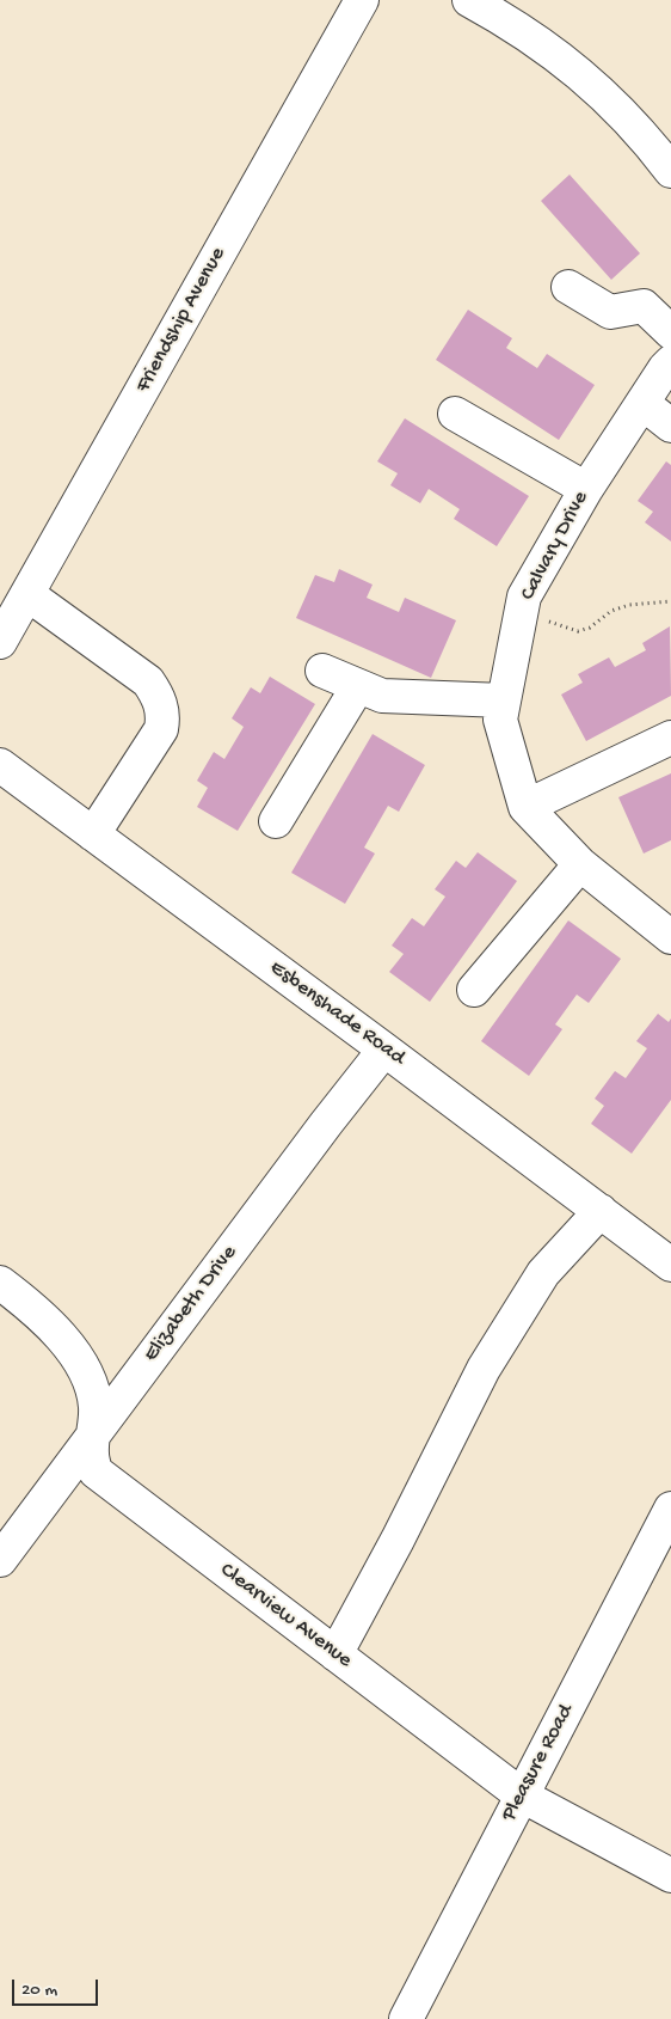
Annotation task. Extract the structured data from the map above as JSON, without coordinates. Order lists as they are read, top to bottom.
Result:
{
  "streets": {
    "street": [
      "Friendship Avenue",
      "Calvary Drive",
      "Esbenshade Road",
      "Elizabeth Drive",
      "Clearview Avenue",
      "Pleasure Road"
    ]
  },
  "crossings": [
    ["Esbenshade Road", "Elizabeth Drive"],
    ["Elizabeth Drive", "Clearview Avenue"],
    ["Clearview Avenue", "Pleasure Road"]
  ],
  "scale_bar": "20 m"
}
